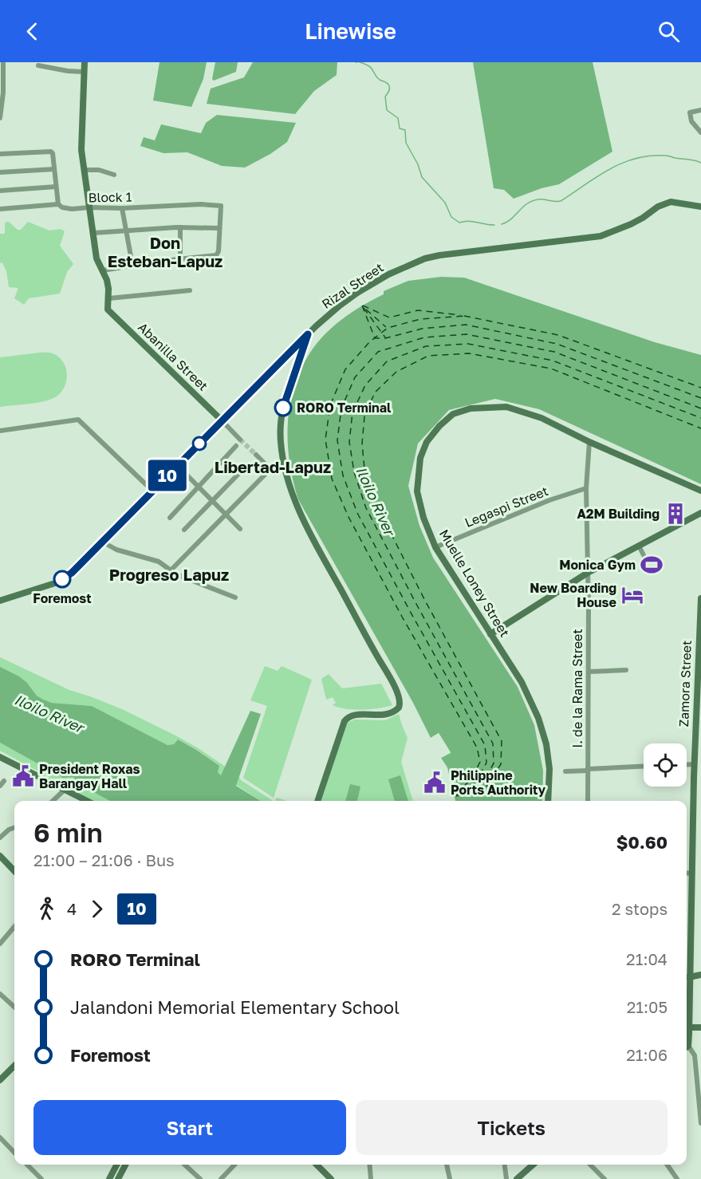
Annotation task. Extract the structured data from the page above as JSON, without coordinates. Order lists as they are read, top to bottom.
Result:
{
  "streets": {
    "main road": [
      "Rizal Street",
      "Abanilla Street",
      "Muelle Loney Street",
      "Zamora Street"
    ],
    "street": ["Block 1", "Legaspi Street", "I. de la Rama Street"]
  },
  "crossings": [
    ["Rizal Street", "Abanilla Street"],
    ["Legaspi Street", "Muelle Loney Street"]
  ],
  "districts": ["Don Esteban-Lapuz", "Libertad-Lapuz", "Progreso Lapuz"],
  "water": ["Iloilo River"],
  "places": {
    "other": ["RORO Terminal", "Foremost"],
    "building": ["A2M Building"],
    "sports": ["Monica Gym"],
    "hotel": ["New Boarding House"],
    "public building": ["President Roxas Barangay Hall", "Philippine Ports Authority"]
  },
  "lines": ["bus line 10"],
  "page": {
    "header": "Linewise",
    "on_map": "10",
    "heading": ["6 min", "21:00 – 21:06 · Bus", "$0.60"],
    "legs": ["4", "10", "2 stops"],
    "list": [
      {
        "name": "RORO Terminal",
        "value": "21:04"
      },
      {
        "name": "Jalandoni Memorial Elementary School",
        "value": "21:05"
      },
      {
        "name": "Foremost",
        "value": "21:06"
      }
    ],
    "buttons": ["Start", "Tickets"]
  }
}
